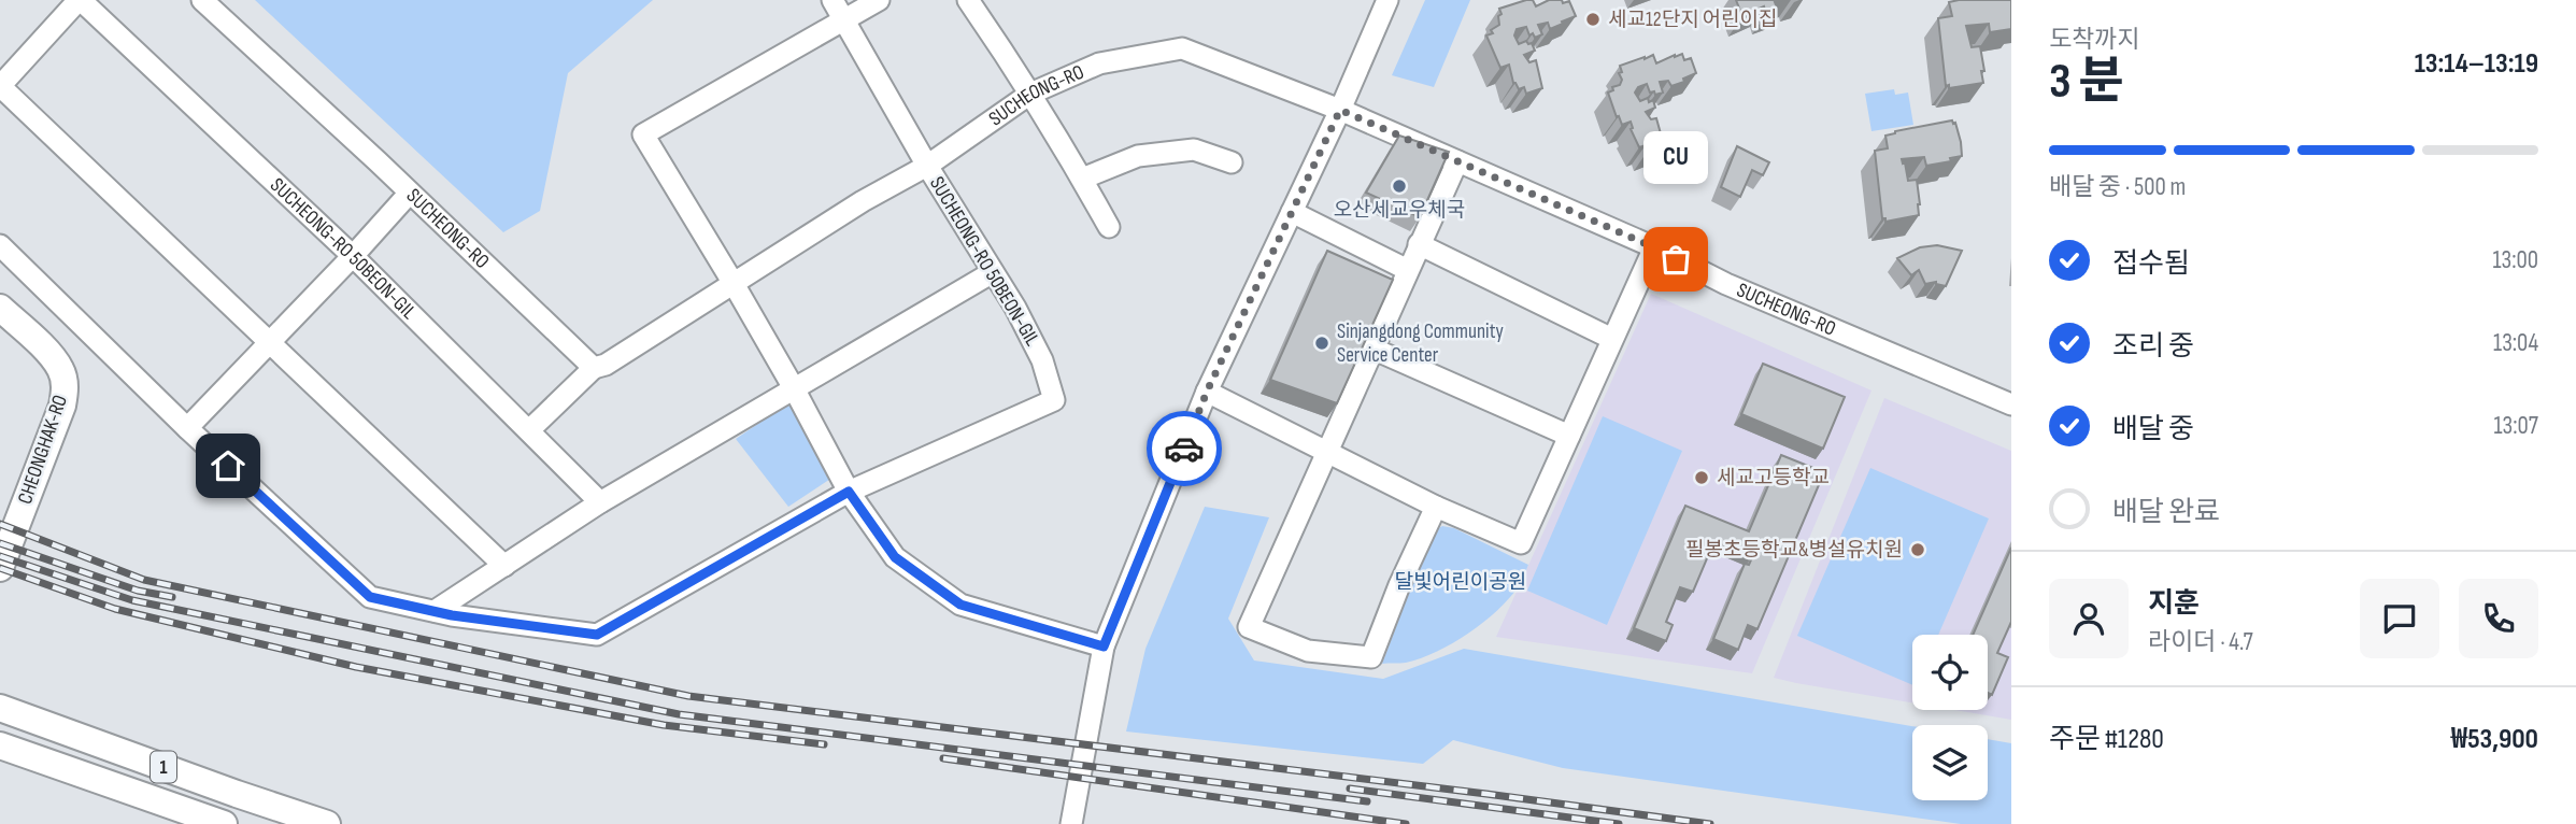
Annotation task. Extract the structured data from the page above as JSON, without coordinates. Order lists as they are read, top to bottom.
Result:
{
  "streets": {
    "main road": ["CHEONGHAK-RO", "1"],
    "street": ["SUCHEONG-RO", "SUCHEONG-RO 50BEON-GIL"]
  },
  "crossings": [
    ["SUCHEONG-RO", "SUCHEONG-RO 50BEON-GIL"]
  ],
  "parks": ["달빛어린이공원"],
  "places": [
    "세교12단지 어린이집",
    "오산세교우체국",
    "CU",
    "Sinjangdong Community Service Center",
    "세교고등학교",
    "필봉초등학교&병설유치원"
  ],
  "page": {
    "heading": ["3 분", "도착까지", "13:14–13:19"],
    "panel": [
      "지훈",
      "라이더 · 4.7",
      "주문 #1280",
      "₩53,900"
    ],
    "bar": "배달 중 · 500 m",
    "bubble": "CU",
    "list": [
      ["접수됨", "13:00"],
      ["조리 중", "13:04"],
      ["배달 중", "13:07"],
      "배달 완료"
    ]
  }
}
